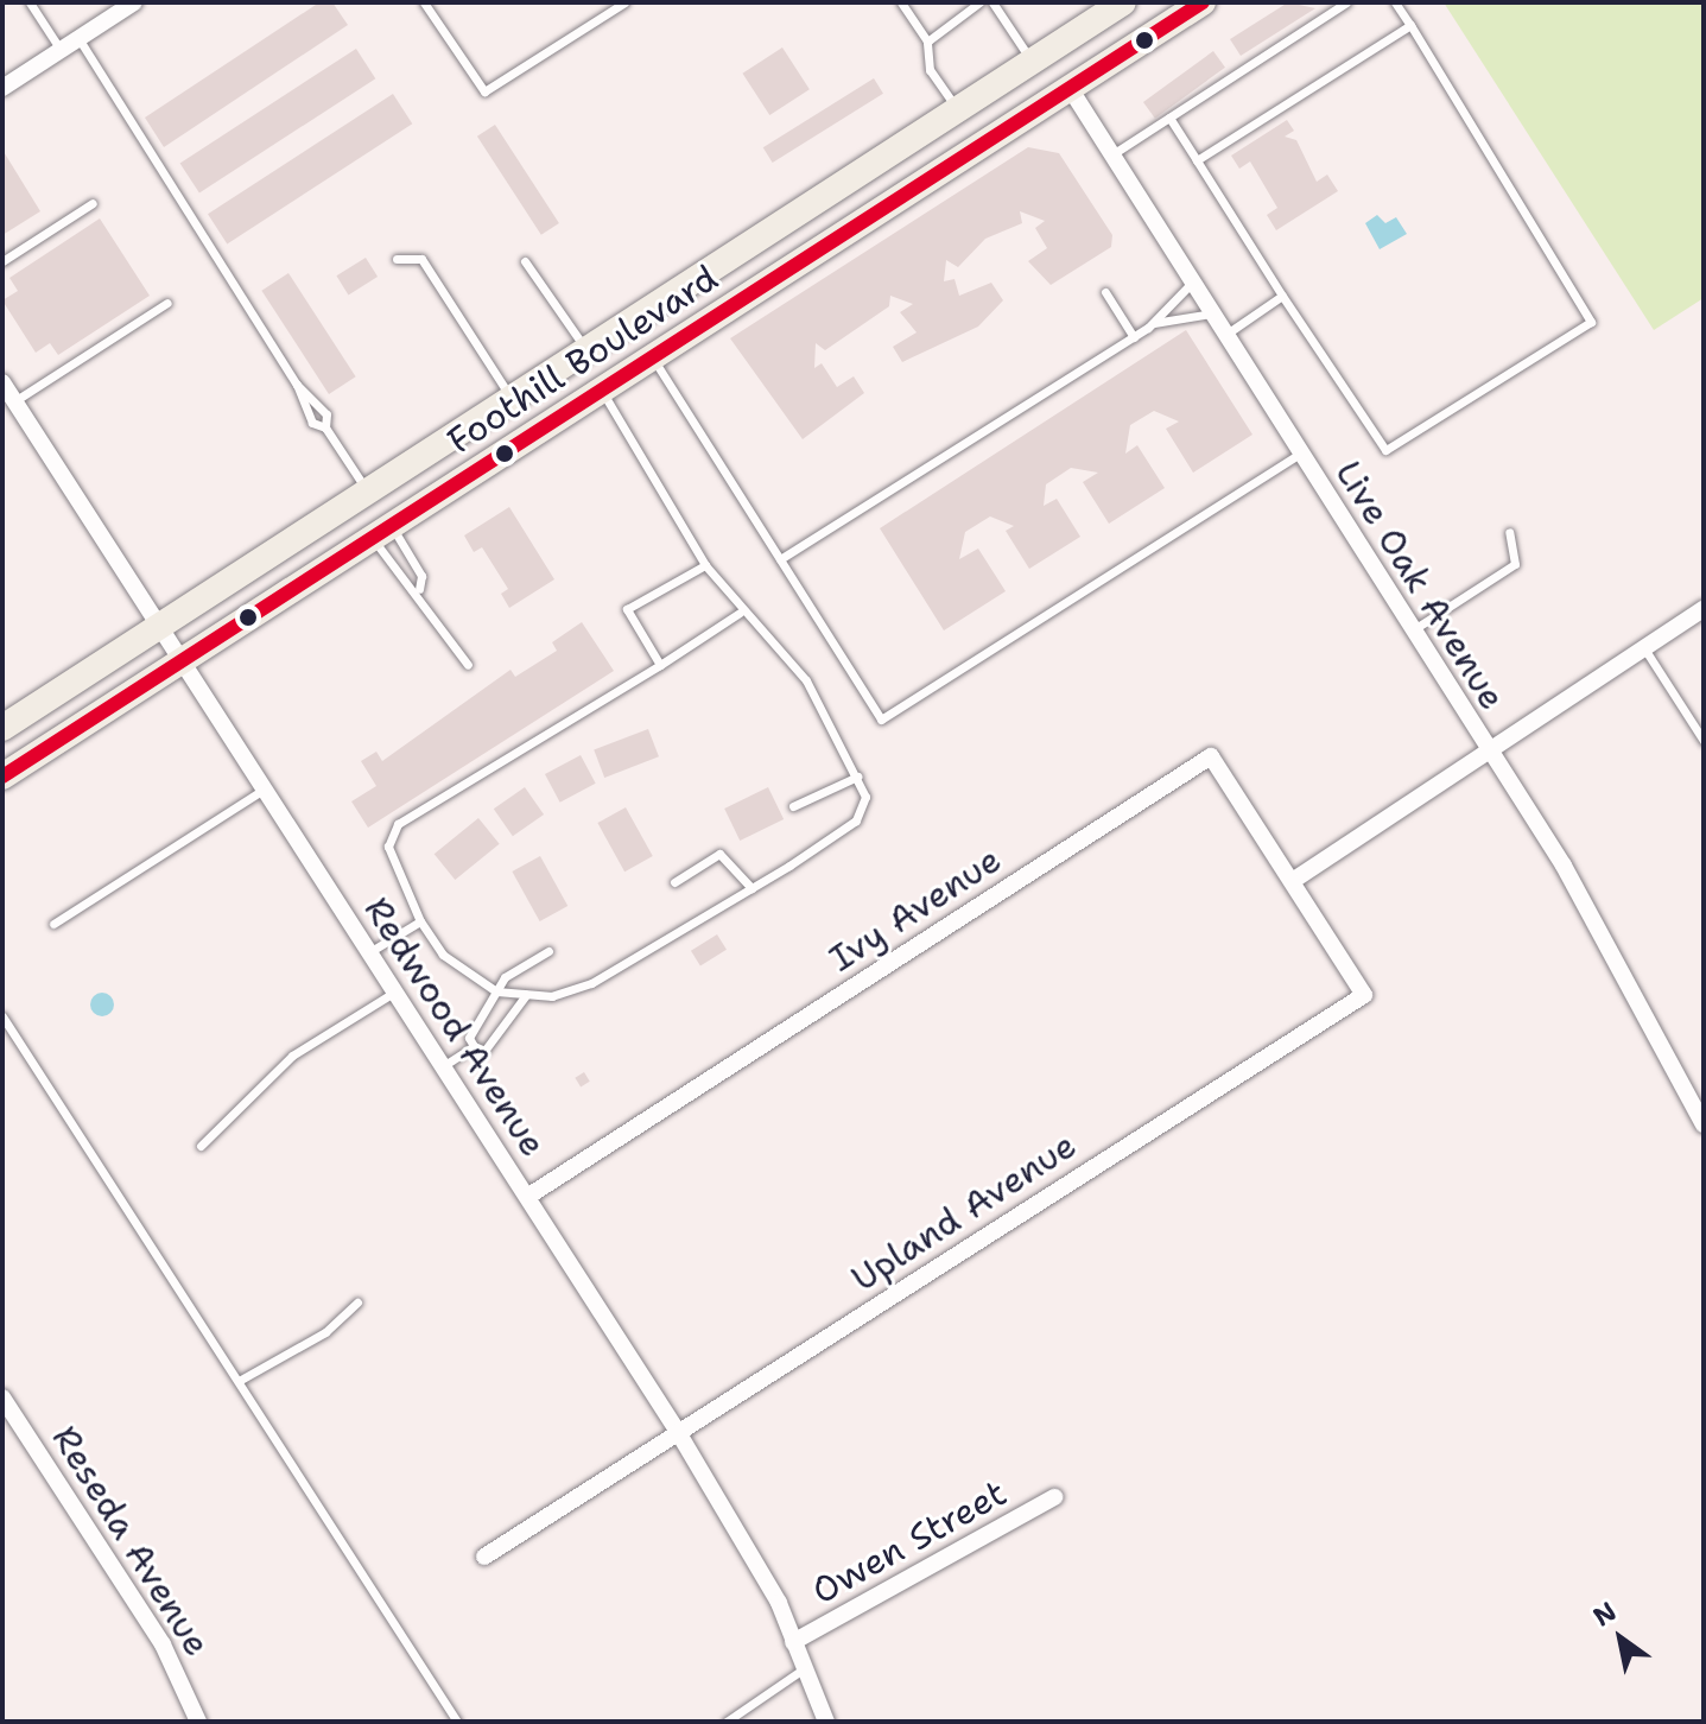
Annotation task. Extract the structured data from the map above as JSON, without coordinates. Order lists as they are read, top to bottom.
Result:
{
  "streets": {
    "main road": ["Foothill Boulevard"],
    "street": [
      "Live Oak Avenue",
      "Ivy Avenue",
      "Redwood Avenue",
      "Upland Avenue",
      "Reseda Avenue",
      "Owen Street"
    ]
  },
  "crossings": [
    ["Foothill Boulevard", "Live Oak Avenue"],
    ["Foothill Boulevard", "Redwood Avenue"],
    ["Ivy Avenue", "Redwood Avenue"],
    ["Ivy Avenue", "Upland Avenue"],
    ["Redwood Avenue", "Upland Avenue"],
    ["Redwood Avenue", "Owen Street"]
  ],
  "north": "top left"
}
